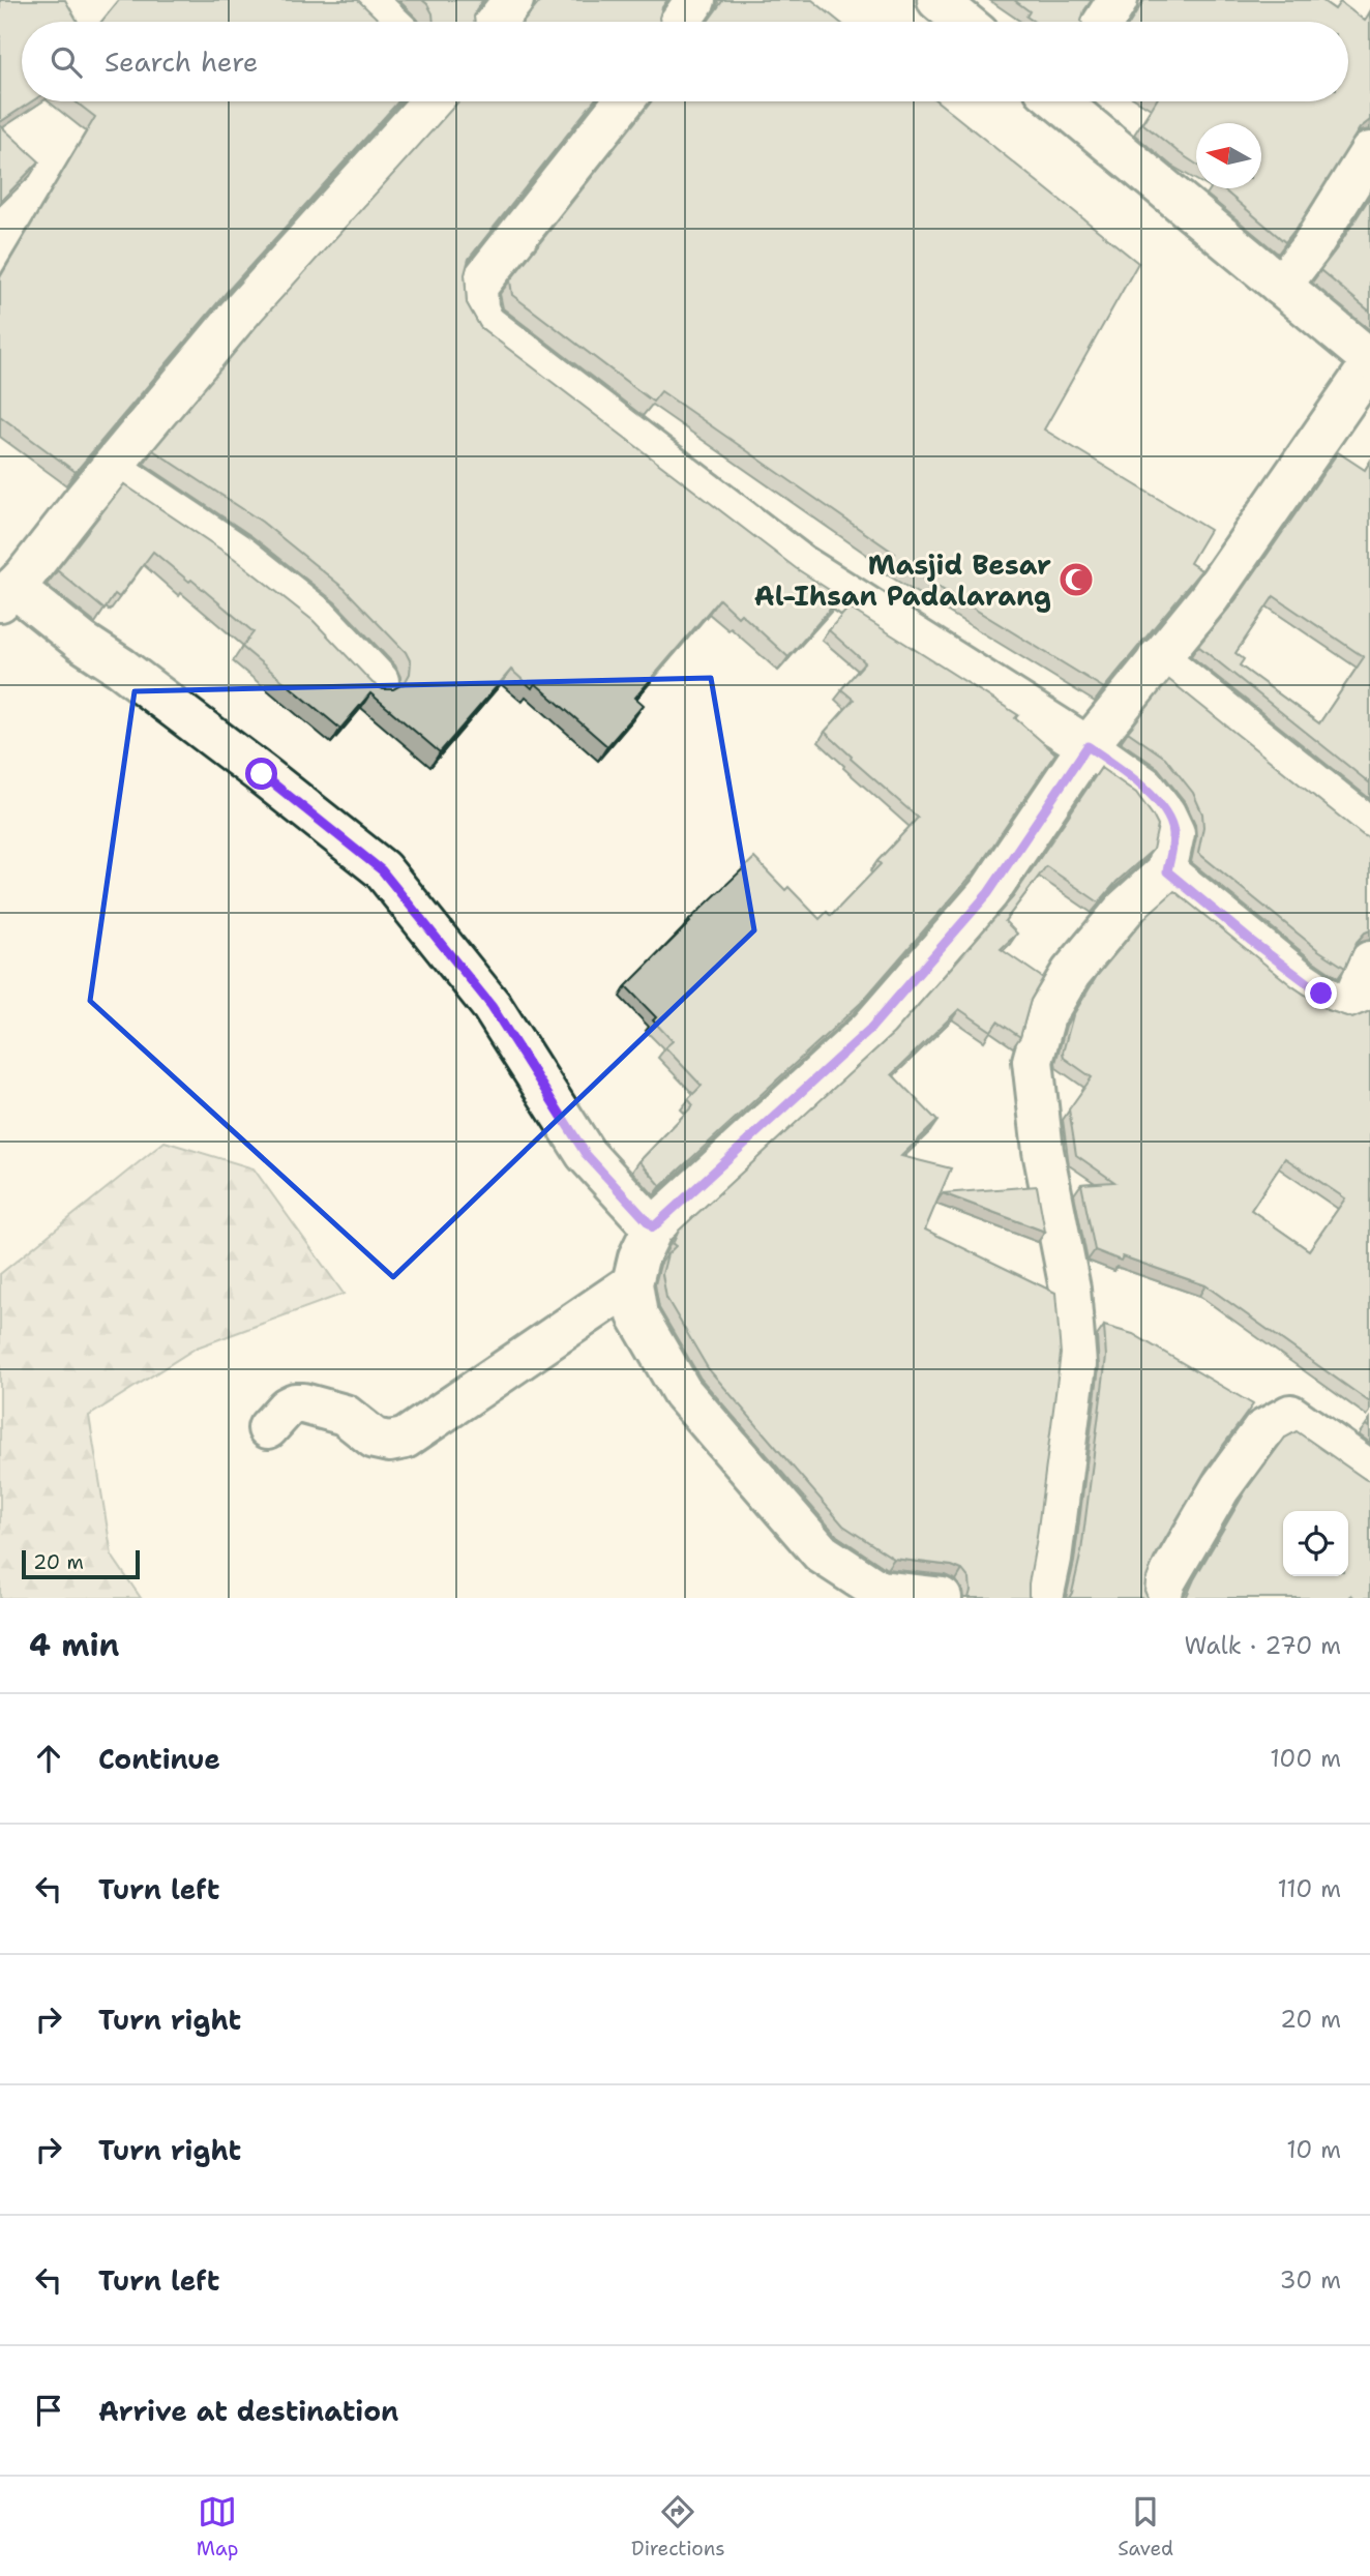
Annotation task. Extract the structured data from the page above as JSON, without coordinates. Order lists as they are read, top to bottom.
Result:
{
  "places": {
    "mosque": ["Masjid Besar Al-Ihsan Padalarang"]
  },
  "scale_bar": "20 m",
  "north": "left",
  "page": {
    "search": "Search here",
    "scale": "20 m",
    "heading": ["4 min", "Walk · 270 m"],
    "list": [
      ["Continue", "100 m"],
      ["Turn left", "110 m"],
      ["Turn right", "20 m"],
      ["Turn right", "10 m"],
      ["Turn left", "30 m"],
      "Arrive at destination"
    ],
    "nav": ["Map", "Directions", "Saved"]
  }
}
